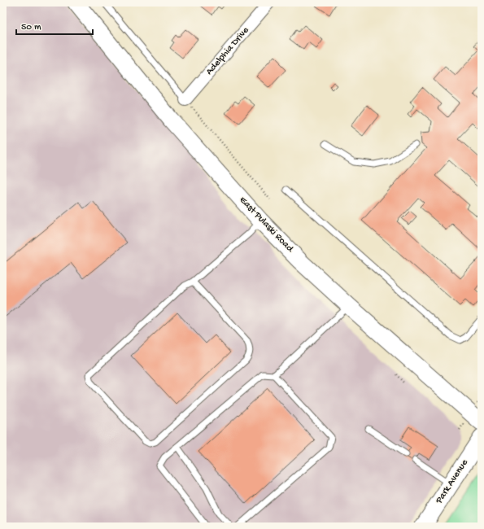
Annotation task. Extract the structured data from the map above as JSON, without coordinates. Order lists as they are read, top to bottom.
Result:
{
  "streets": {
    "main road": ["East Pulaski Road", "Park Avenue"],
    "street": ["Adelphia Drive"]
  },
  "scale_bar": "50 m"
}
